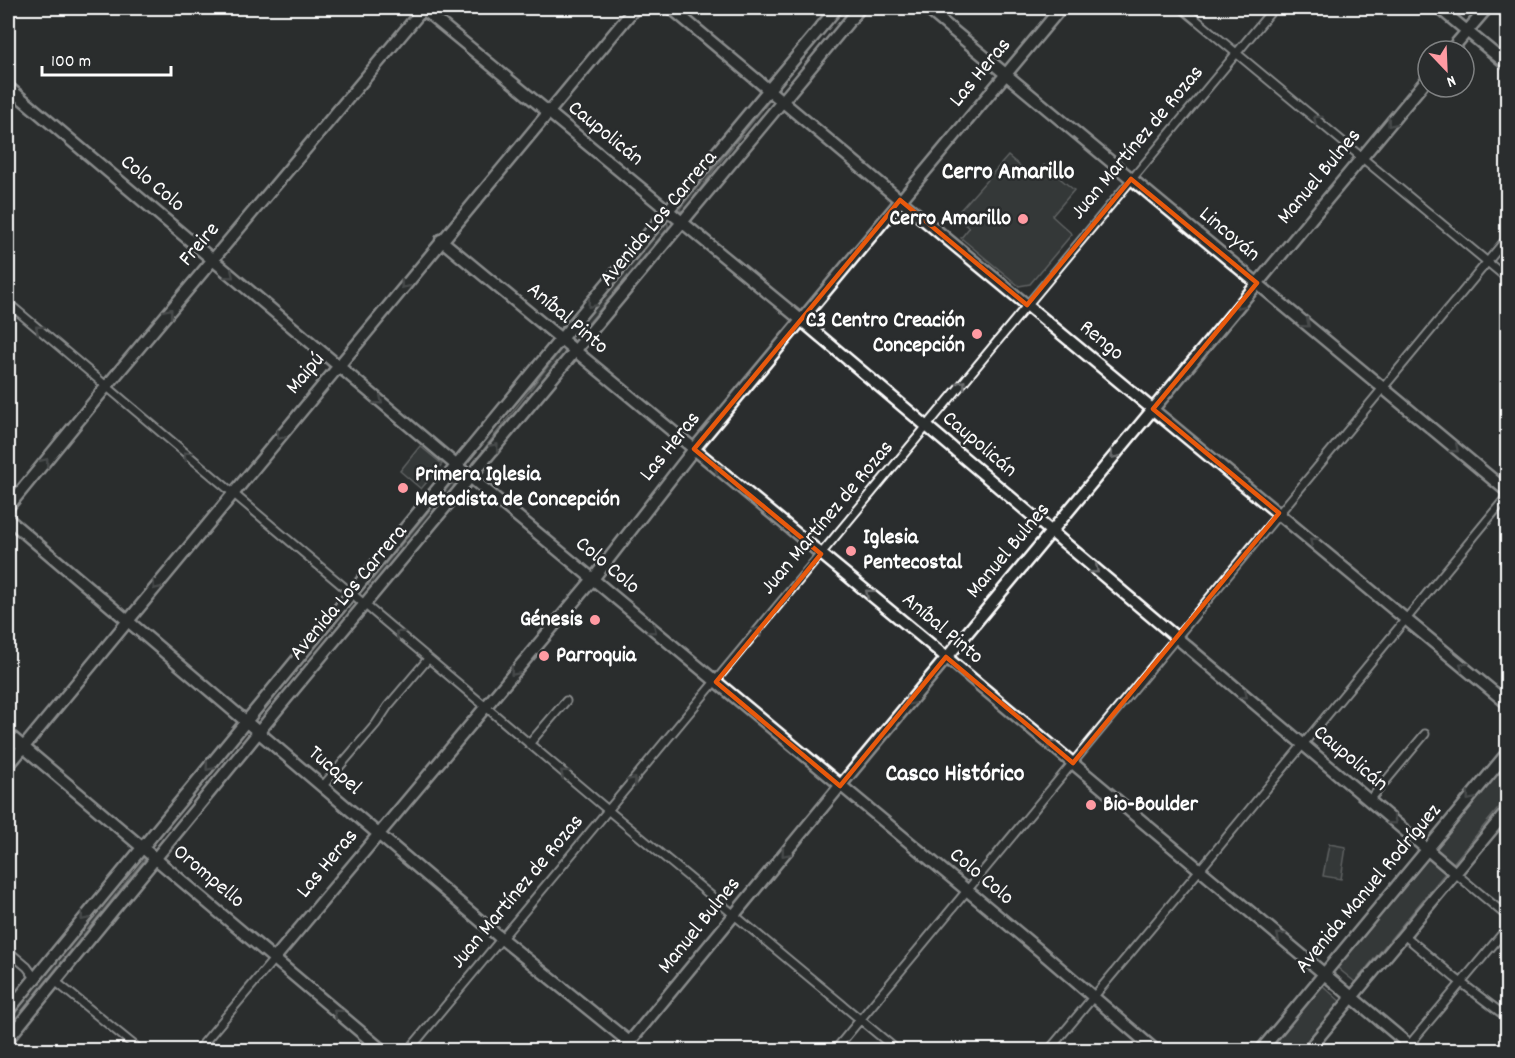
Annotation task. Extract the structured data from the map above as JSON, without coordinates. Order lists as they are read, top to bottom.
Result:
{
  "streets": {
    "main road": [
      "Las Heras",
      "Caupolicán",
      "Manuel Bulnes",
      "Colo Colo",
      "Avenida Los Carrera",
      "Lincoyán",
      "Freire",
      "Aníbal Pinto",
      "Rengo",
      "Maipú",
      "Tucapel",
      "Orompello",
      "Avenida Manuel Rodríguez"
    ],
    "street": ["Juan Martínez de Rozas"]
  },
  "crossings": [
    ["Las Heras", "Caupolicán"],
    ["Las Heras", "Colo Colo"],
    ["Las Heras", "Lincoyán"],
    ["Las Heras", "Aníbal Pinto"],
    ["Las Heras", "Rengo"],
    ["Las Heras", "Tucapel"],
    ["Las Heras", "Orompello"],
    ["Caupolicán", "Juan Martínez de Rozas"],
    ["Caupolicán", "Manuel Bulnes"],
    ["Caupolicán", "Avenida Los Carrera"],
    ["Caupolicán", "Freire"],
    ["Caupolicán", "Maipú"],
    ["Caupolicán", "Avenida Manuel Rodríguez"],
    ["Juan Martínez de Rozas", "Colo Colo"],
    ["Juan Martínez de Rozas", "Lincoyán"],
    ["Juan Martínez de Rozas", "Aníbal Pinto"],
    ["Juan Martínez de Rozas", "Rengo"],
    ["Juan Martínez de Rozas", "Tucapel"],
    ["Manuel Bulnes", "Colo Colo"],
    ["Manuel Bulnes", "Lincoyán"],
    ["Manuel Bulnes", "Aníbal Pinto"],
    ["Manuel Bulnes", "Rengo"],
    ["Manuel Bulnes", "Tucapel"],
    ["Colo Colo", "Avenida Los Carrera"],
    ["Colo Colo", "Freire"],
    ["Colo Colo", "Maipú"],
    ["Avenida Los Carrera", "Aníbal Pinto"],
    ["Avenida Los Carrera", "Rengo"],
    ["Avenida Los Carrera", "Tucapel"],
    ["Avenida Los Carrera", "Orompello"],
    ["Aníbal Pinto", "Maipú"],
    ["Aníbal Pinto", "Avenida Manuel Rodríguez"],
    ["Maipú", "Tucapel"],
    ["Maipú", "Orompello"]
  ],
  "one_way": [
    "Juan Martínez de Rozas",
    "Manuel Bulnes",
    "Lincoyán",
    "Freire",
    "Aníbal Pinto",
    "Maipú"
  ],
  "districts": ["Cerro Amarillo", "Casco Histórico"],
  "places": [
    "Cerro Amarillo",
    "C3 Centro Creación Concepción",
    "Primera Iglesia Metodista de Concepción",
    "Iglesia Pentecostal",
    "Génesis",
    "Parroquia",
    "Bio-Boulder"
  ],
  "scale_bar": "100 m",
  "north": "bottom right"
}
